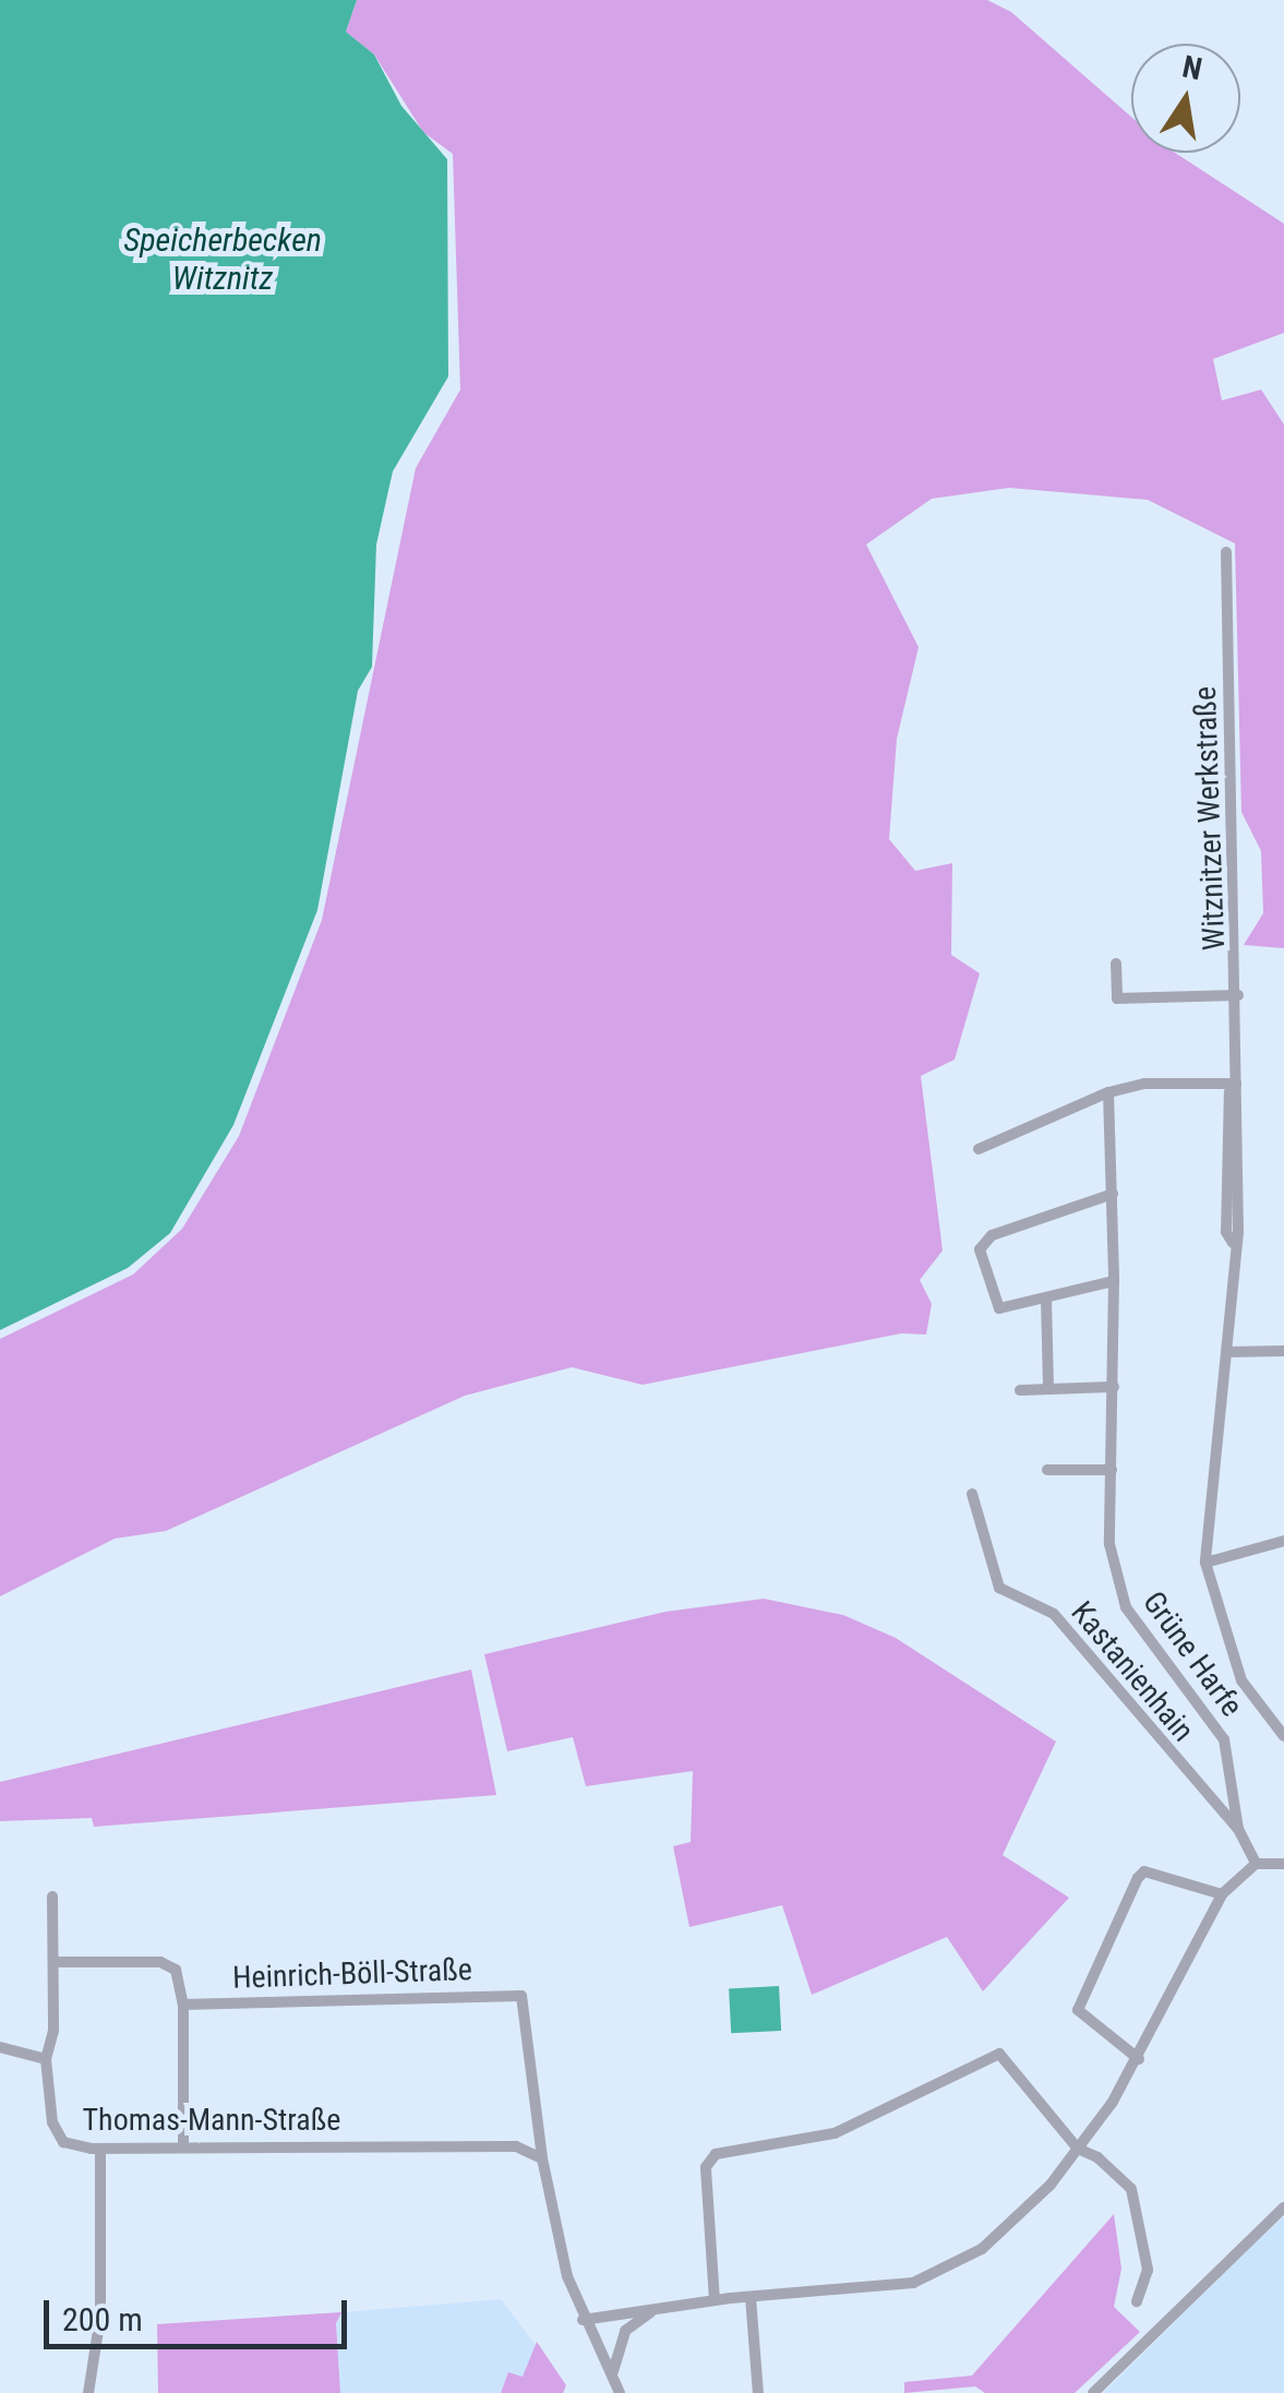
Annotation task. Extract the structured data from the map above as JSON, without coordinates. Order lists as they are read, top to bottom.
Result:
{
  "streets": {
    "street": [
      "Witznitzer Werkstraße",
      "Grüne Harfe",
      "Kastanienhain",
      "Heinrich-Böll-Straße",
      "Thomas-Mann-Straße"
    ]
  },
  "crossings": [
    ["Grüne Harfe", "Kastanienhain"],
    ["Heinrich-Böll-Straße", "Thomas-Mann-Straße"]
  ],
  "water": ["Speicherbecken Witznitz"],
  "scale_bar": "200 m",
  "north": "top"
}
